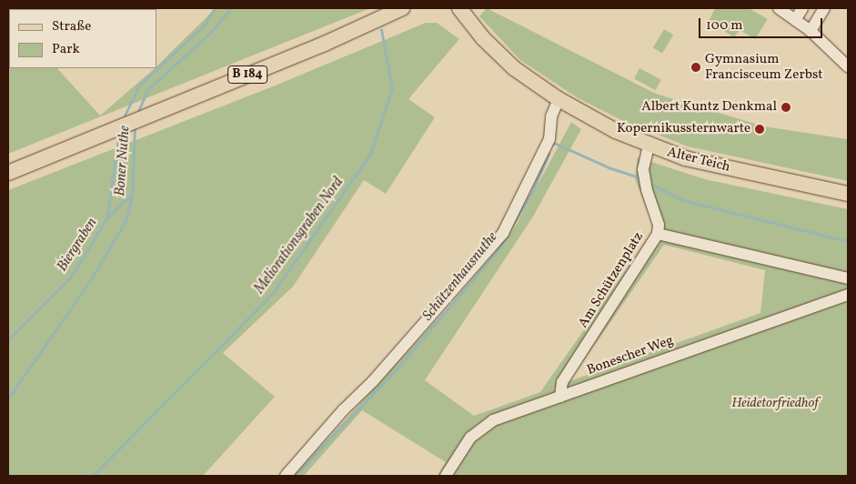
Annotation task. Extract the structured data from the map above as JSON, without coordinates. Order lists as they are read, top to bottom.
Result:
{
  "streets": {
    "main road": ["B 184", "Alter Teich"],
    "street": ["Am Schützenplatz", "Bonescher Weg"]
  },
  "crossings": [
    ["Alter Teich", "Am Schützenplatz"],
    ["Am Schützenplatz", "Bonescher Weg"]
  ],
  "water": [
    "Boner Nuthe",
    "Meliorationsgraben Nord",
    "Biergraben",
    "Schützenhausnuthe"
  ],
  "parks": ["Heidetorfriedhof"],
  "places": ["Gymnasium Francisceum Zerbst", "Albert Kuntz Denkmal", "Kopernikussternwarte"],
  "legend": ["Straße", "Park"],
  "scale_bar": "100 m"
}
